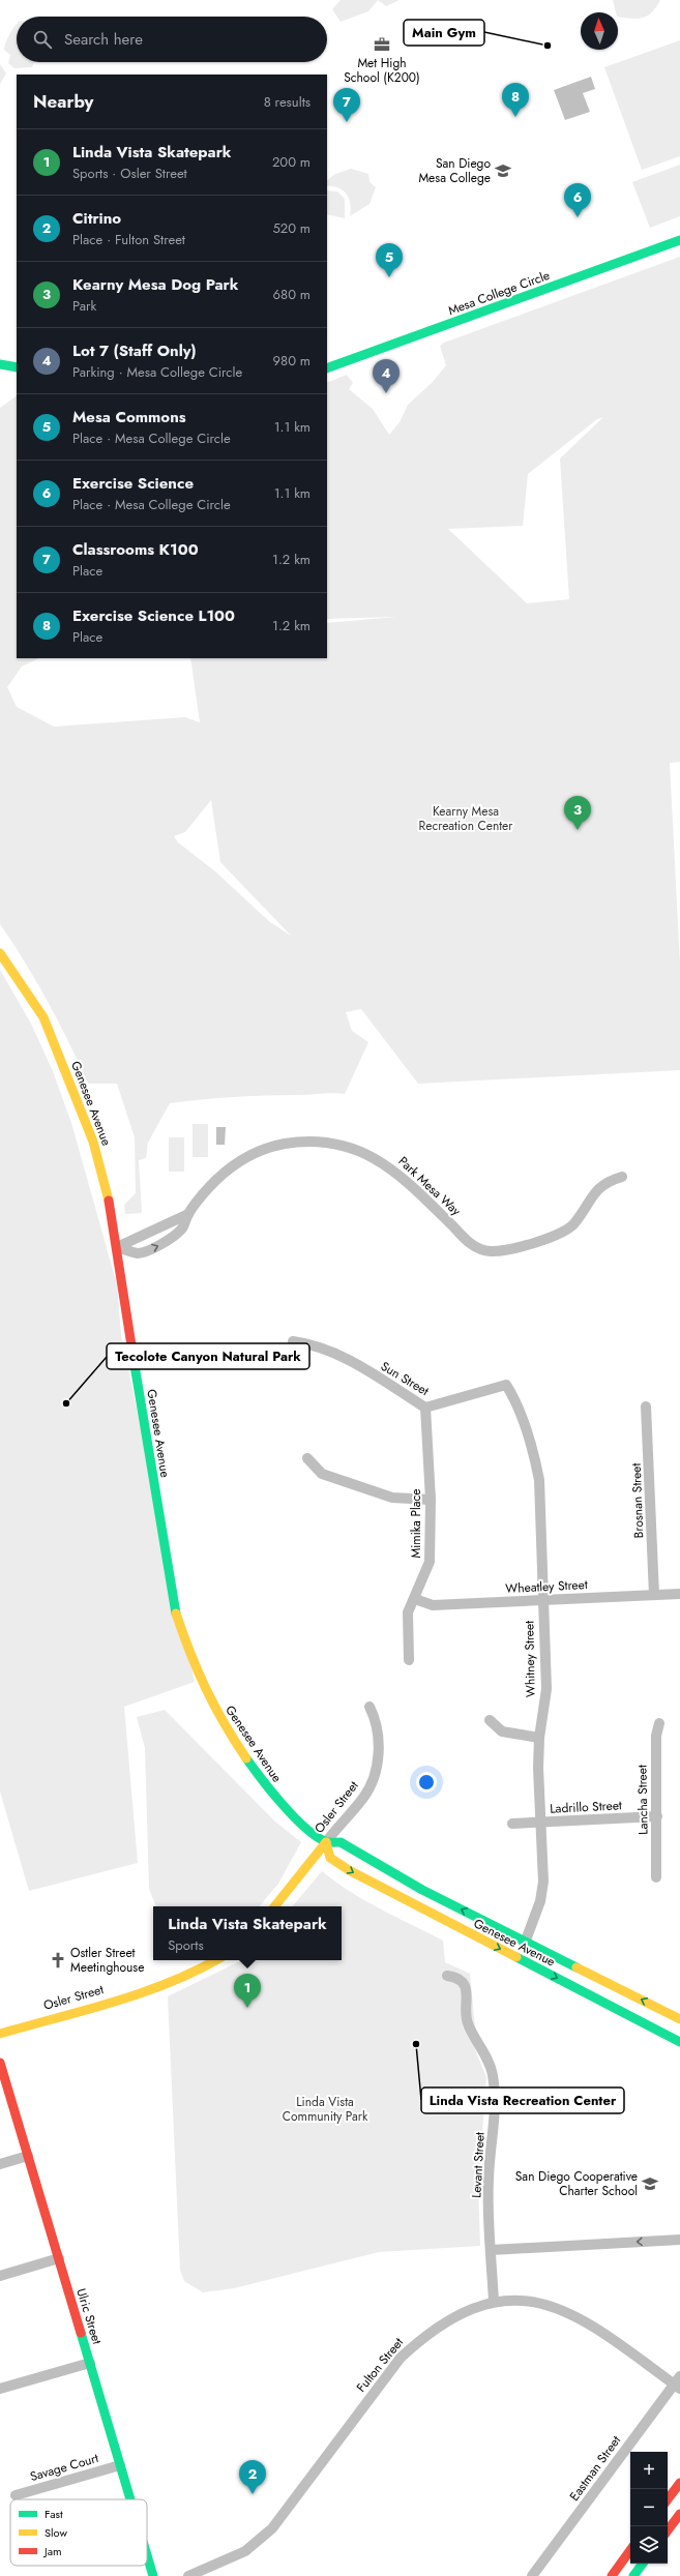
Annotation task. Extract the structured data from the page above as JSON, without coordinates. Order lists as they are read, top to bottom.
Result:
{
  "streets": {
    "main road": [
      "Mesa College Circle",
      "Genesee Avenue",
      "Osler Street",
      "Ulric Street"
    ],
    "street": [
      "Park Mesa Way",
      "Sun Street",
      "Brosnan Street",
      "Mimika Place",
      "Wheatley Street",
      "Whitney Street",
      "Lancha Street",
      "Ladrillo Street",
      "Levant Street",
      "Fulton Street",
      "Savage Court",
      "Eastman Street"
    ]
  },
  "crossings": [
    ["Genesee Avenue", "Park Mesa Way"],
    ["Genesee Avenue", "Whitney Street"],
    ["Genesee Avenue", "Osler Street"],
    ["Sun Street", "Mimika Place"],
    ["Sun Street", "Whitney Street"],
    ["Brosnan Street", "Wheatley Street"],
    ["Mimika Place", "Wheatley Street"],
    ["Wheatley Street", "Whitney Street"],
    ["Whitney Street", "Ladrillo Street"],
    ["Lancha Street", "Ladrillo Street"],
    ["Levant Street", "Fulton Street"],
    ["Ulric Street", "Savage Court"],
    ["Fulton Street", "Eastman Street"]
  ],
  "parks": ["Kearny Mesa Recreation Center", "Linda Vista Community Park"],
  "places": {
    "office": ["Met High School (K200)"],
    "other": ["Main Gym", "Tecolote Canyon Natural Park", "Linda Vista Recreation Center"],
    "school or university": ["San Diego Mesa College", "San Diego Cooperative Charter School"],
    "church": ["Ostler Street Meetinghouse"]
  },
  "legend": ["Fast", "Slow", "Jam"],
  "north": "top",
  "page": {
    "search": "Search here",
    "heading": ["Nearby", "8 results"],
    "pins": [
      "8",
      "7",
      "6",
      "5",
      "4",
      "3",
      "1",
      "2"
    ],
    "list": [
      {
        "mark": "1",
        "name": "Linda Vista Skatepark",
        "note": "Sports · Osler Street",
        "value": "200 m"
      },
      {
        "mark": "2",
        "name": "Citrino",
        "note": "Place · Fulton Street",
        "value": "520 m"
      },
      {
        "mark": "3",
        "name": "Kearny Mesa Dog Park",
        "note": "Park",
        "value": "680 m"
      },
      {
        "mark": "4",
        "name": "Lot 7 (Staff Only)",
        "note": "Parking · Mesa College Circle",
        "value": "980 m"
      },
      {
        "mark": "5",
        "name": "Mesa Commons",
        "note": "Place · Mesa College Circle",
        "value": "1.1 km"
      },
      {
        "mark": "6",
        "name": "Exercise Science",
        "note": "Place · Mesa College Circle",
        "value": "1.1 km"
      },
      {
        "mark": "7",
        "name": "Classrooms K100",
        "note": "Place",
        "value": "1.2 km"
      },
      {
        "mark": "8",
        "name": "Exercise Science L100",
        "note": "Place",
        "value": "1.2 km"
      }
    ],
    "popup": ["Linda Vista Skatepark", "Sports"],
    "map_buttons": ["+", "−"]
  }
}
